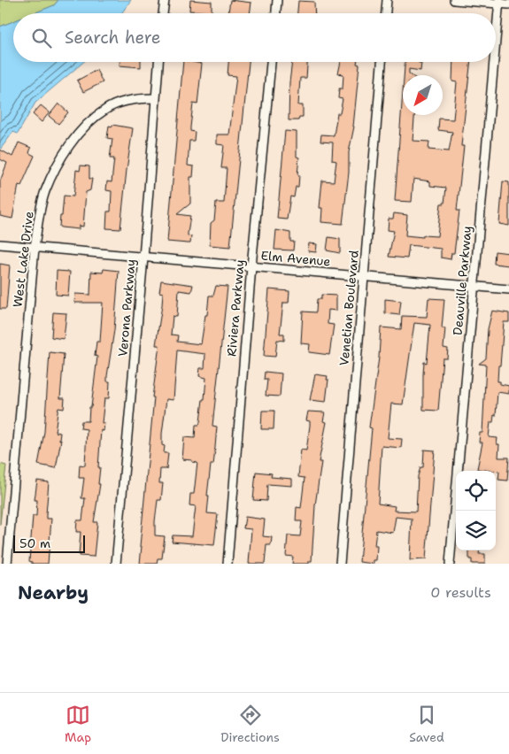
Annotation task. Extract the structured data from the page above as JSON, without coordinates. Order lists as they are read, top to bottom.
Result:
{
  "streets": {
    "street": [
      "Elm Avenue",
      "West Lake Drive",
      "Deauville Parkway",
      "Verona Parkway",
      "Riviera Parkway",
      "Venetian Boulevard"
    ]
  },
  "crossings": [
    ["Elm Avenue", "West Lake Drive"],
    ["Elm Avenue", "Deauville Parkway"],
    ["Elm Avenue", "Verona Parkway"],
    ["Elm Avenue", "Riviera Parkway"],
    ["Elm Avenue", "Venetian Boulevard"],
    ["West Lake Drive", "Verona Parkway"]
  ],
  "scale_bar": "50 m",
  "north": "bottom left",
  "page": {
    "search": "Search here",
    "scale": "50 m",
    "heading": ["Nearby", "0 results"],
    "nav": ["Map", "Directions", "Saved"]
  }
}
